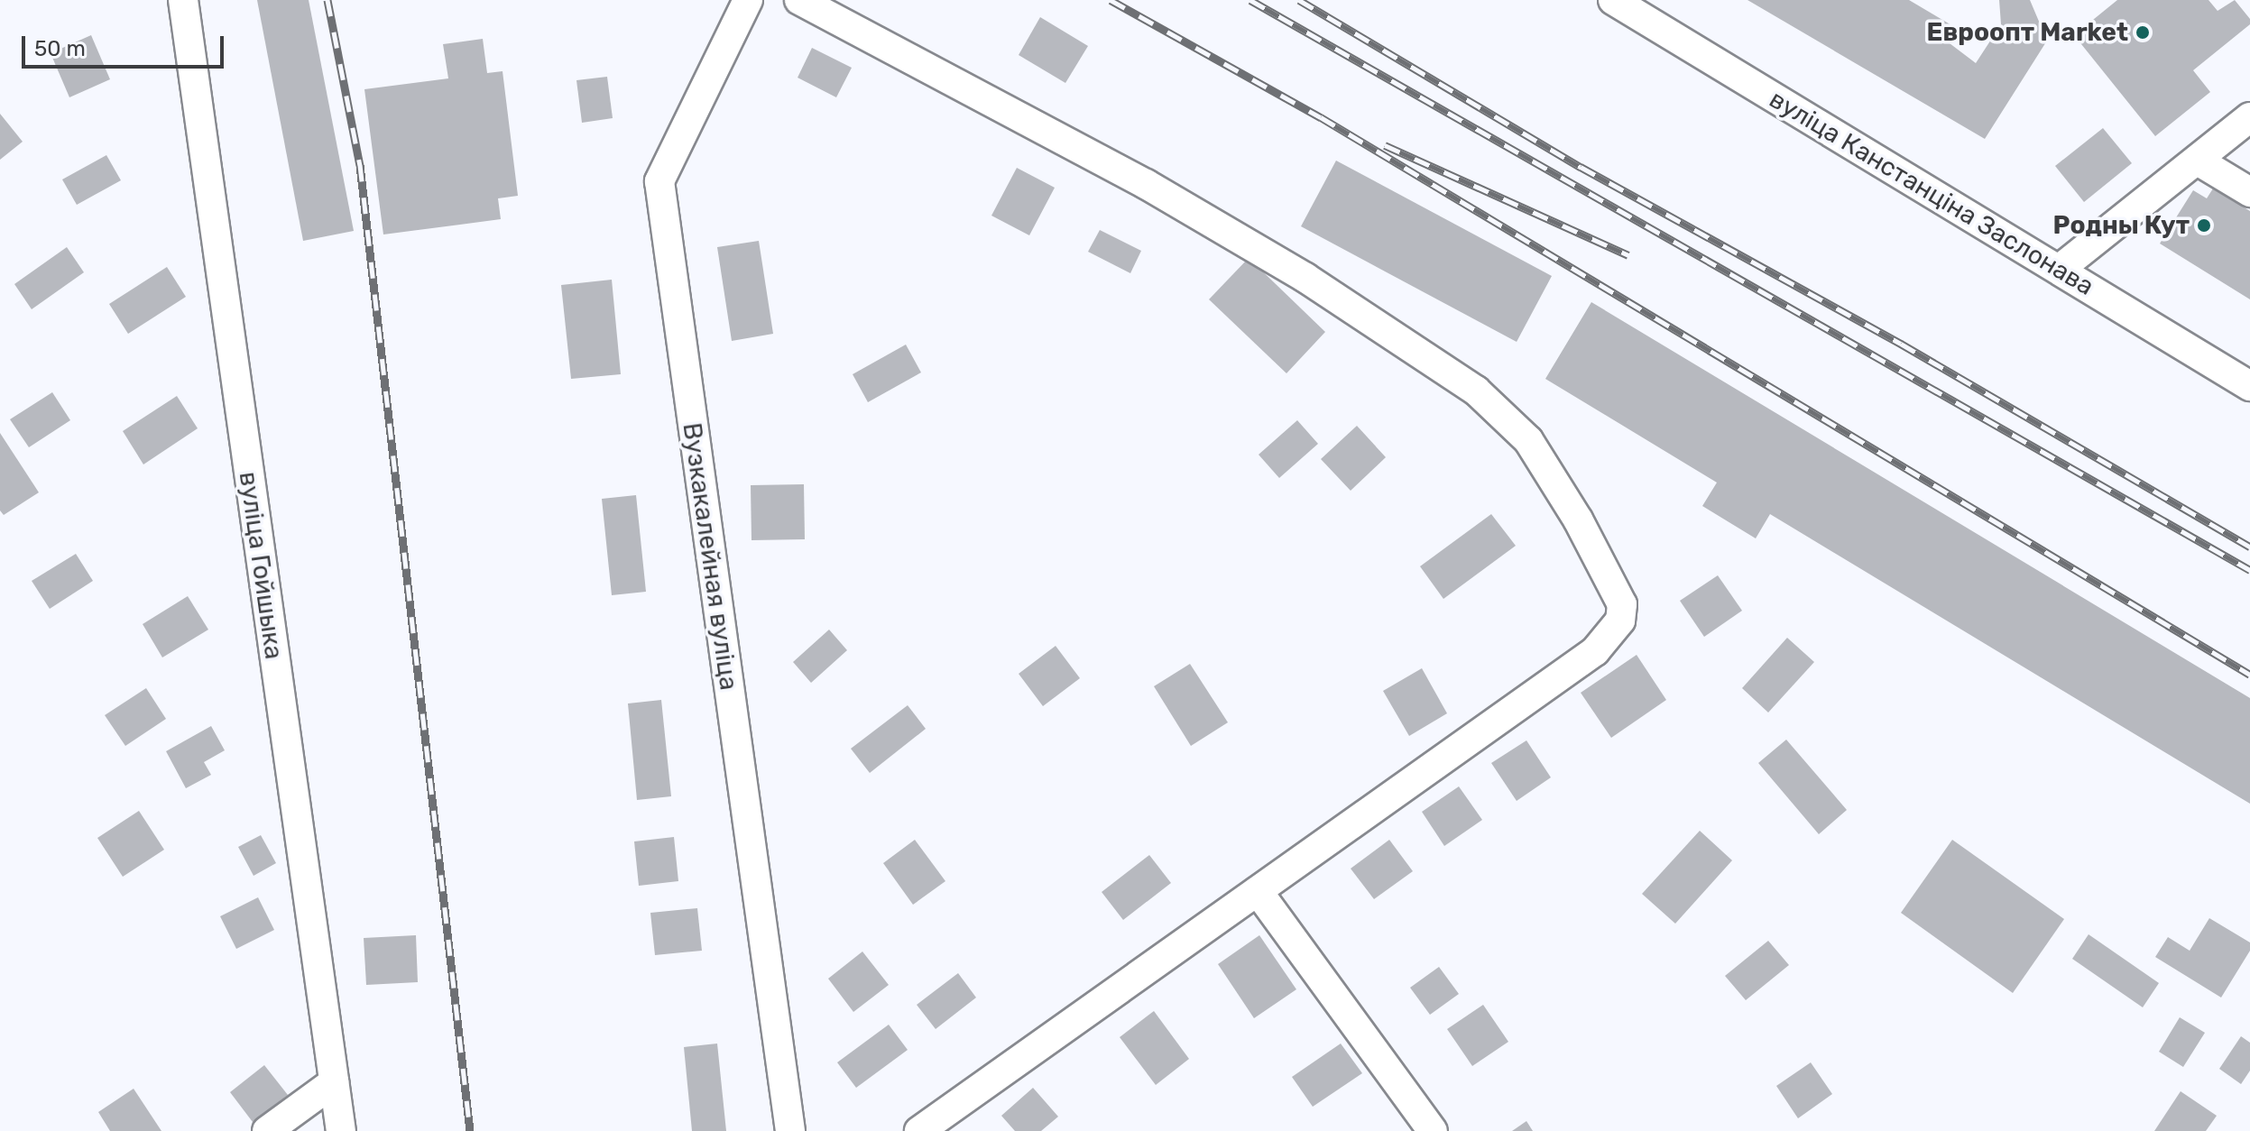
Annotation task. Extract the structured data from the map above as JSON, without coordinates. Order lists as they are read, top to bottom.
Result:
{
  "streets": {
    "street": ["вуліца Канстанціна Заслонава", "Вузкакалейная вуліца", "вуліца Гойшыка"]
  },
  "places": ["Евроопт Market", "Родны Кут"],
  "scale_bar": "50 m"
}
